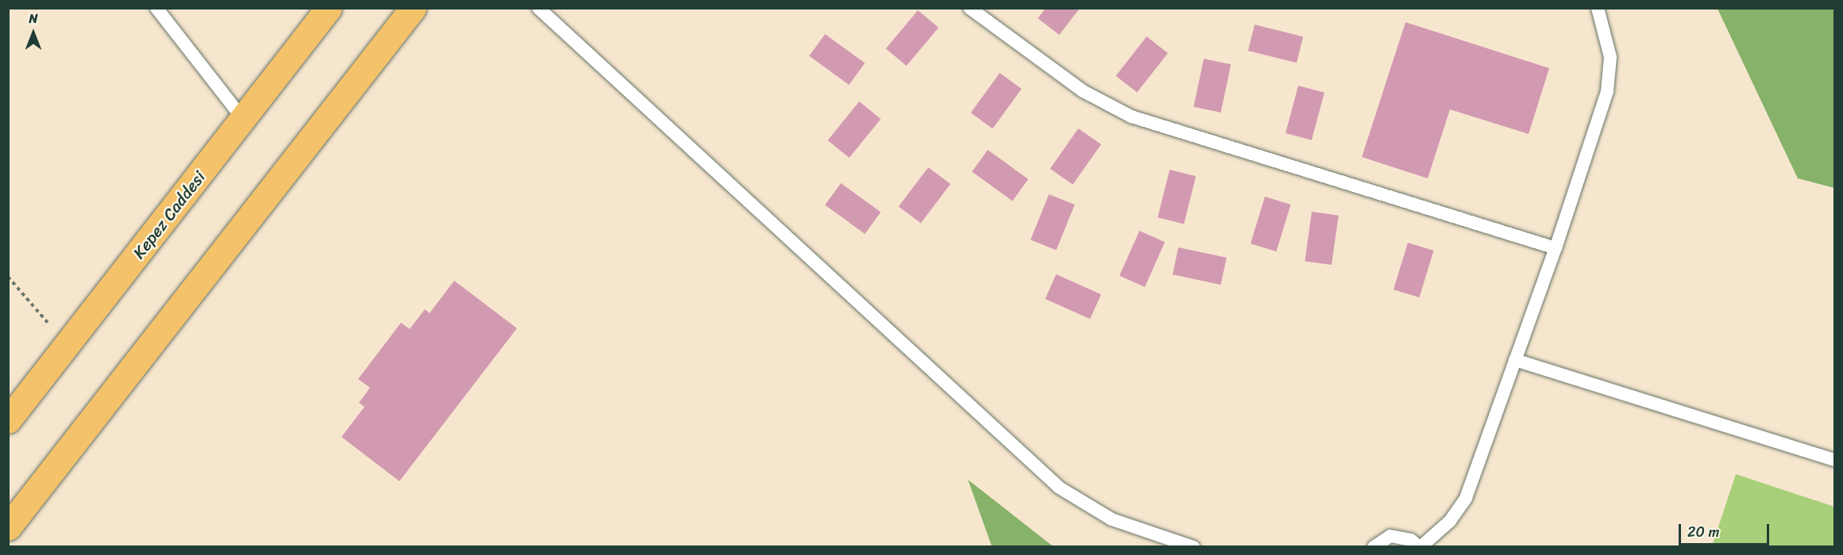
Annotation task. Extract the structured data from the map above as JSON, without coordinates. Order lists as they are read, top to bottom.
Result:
{
  "streets": {
    "main road": ["Kepez Caddesi"]
  },
  "scale_bar": "20 m",
  "north": "top"
}
